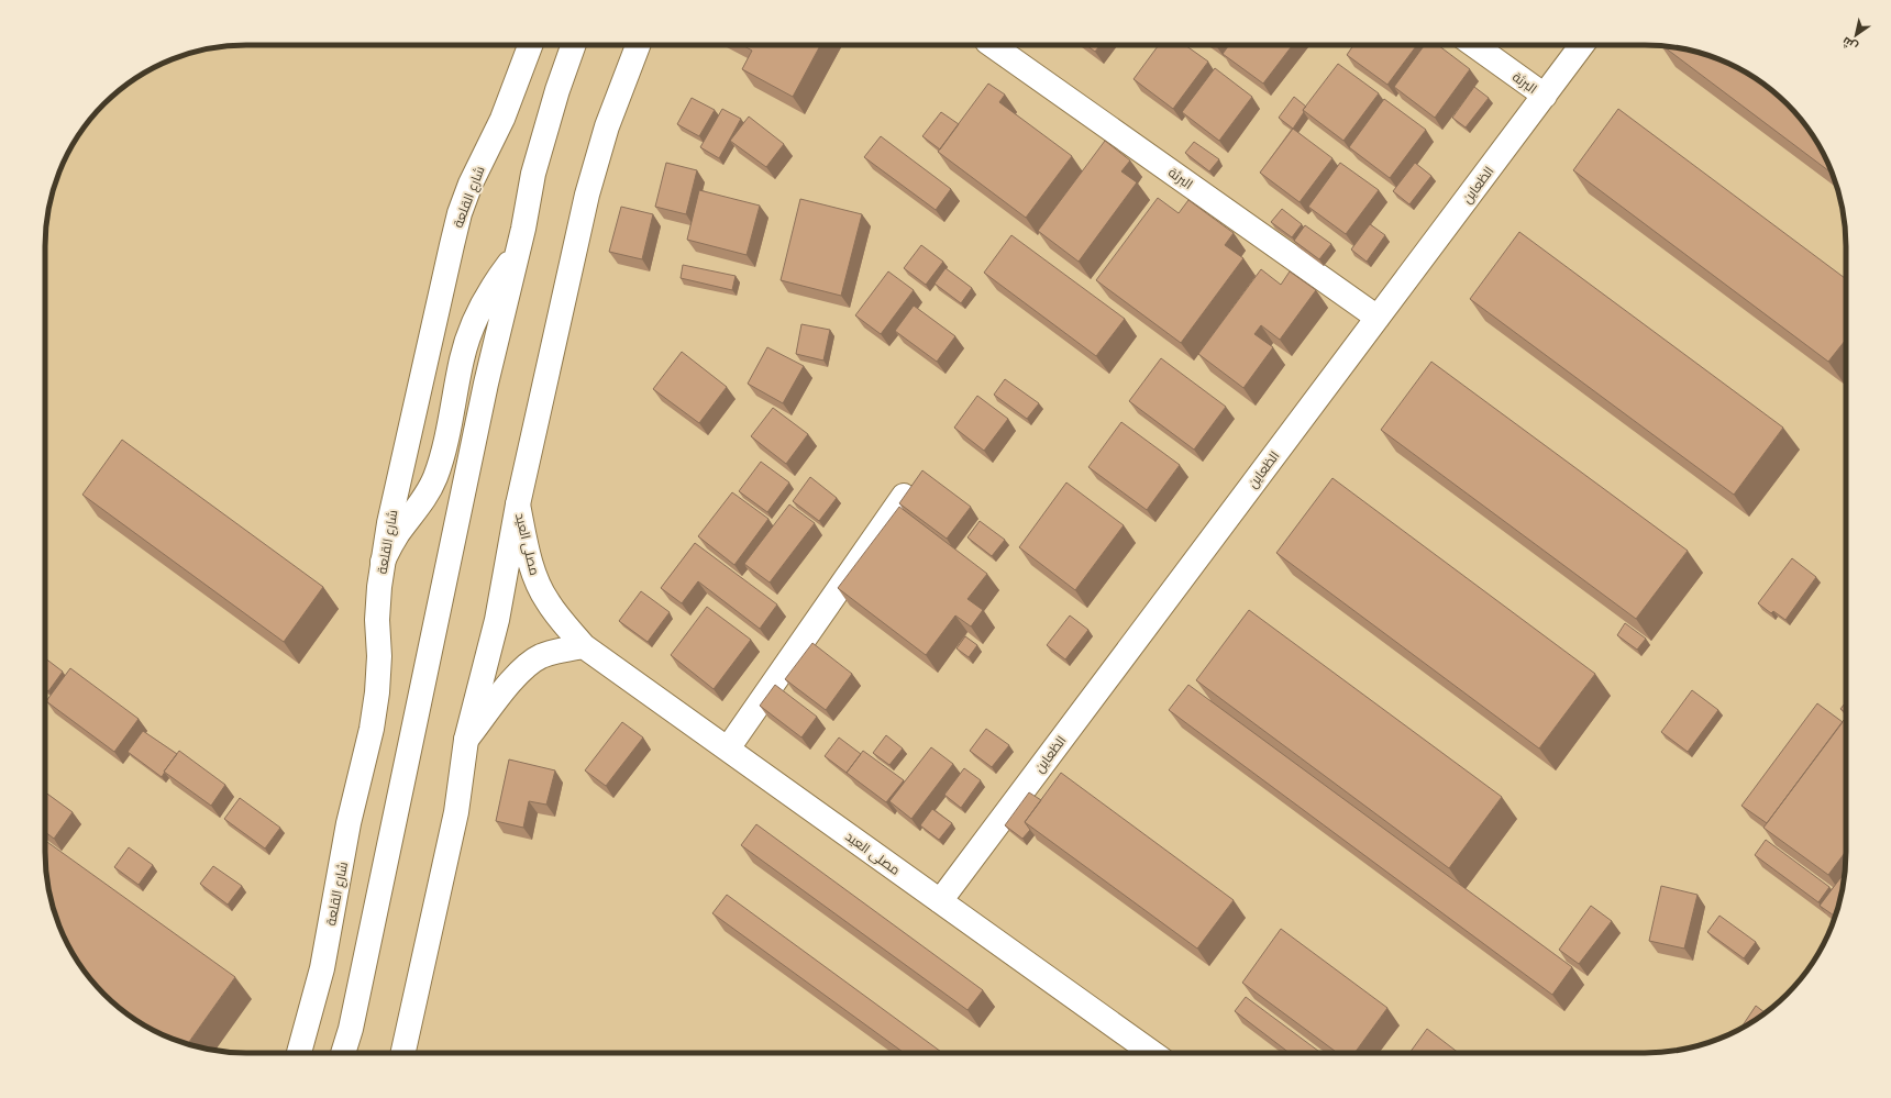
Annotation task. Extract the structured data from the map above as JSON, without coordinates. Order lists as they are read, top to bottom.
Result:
{
  "streets": {
    "street": [
      "البرثة",
      "الظعاين",
      "شارع القلعة",
      "مصلى العيد"
    ]
  },
  "crossings": [
    ["البرثة", "الظعاين"],
    ["الظعاين", "مصلى العيد"]
  ],
  "north": "bottom left"
}
